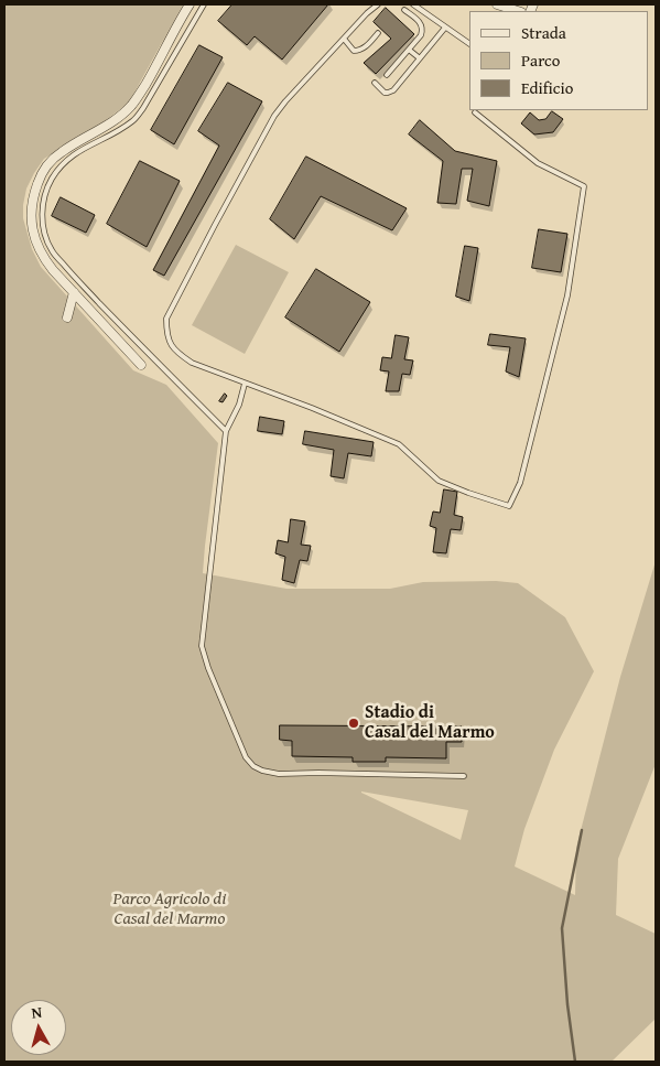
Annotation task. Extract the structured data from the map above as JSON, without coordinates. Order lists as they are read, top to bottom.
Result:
{
  "parks": ["Parco Agricolo di Casal del Marmo"],
  "places": ["Stadio di Casal del Marmo"],
  "legend": ["Strada", "Parco", "Edificio"],
  "north": "top"
}
